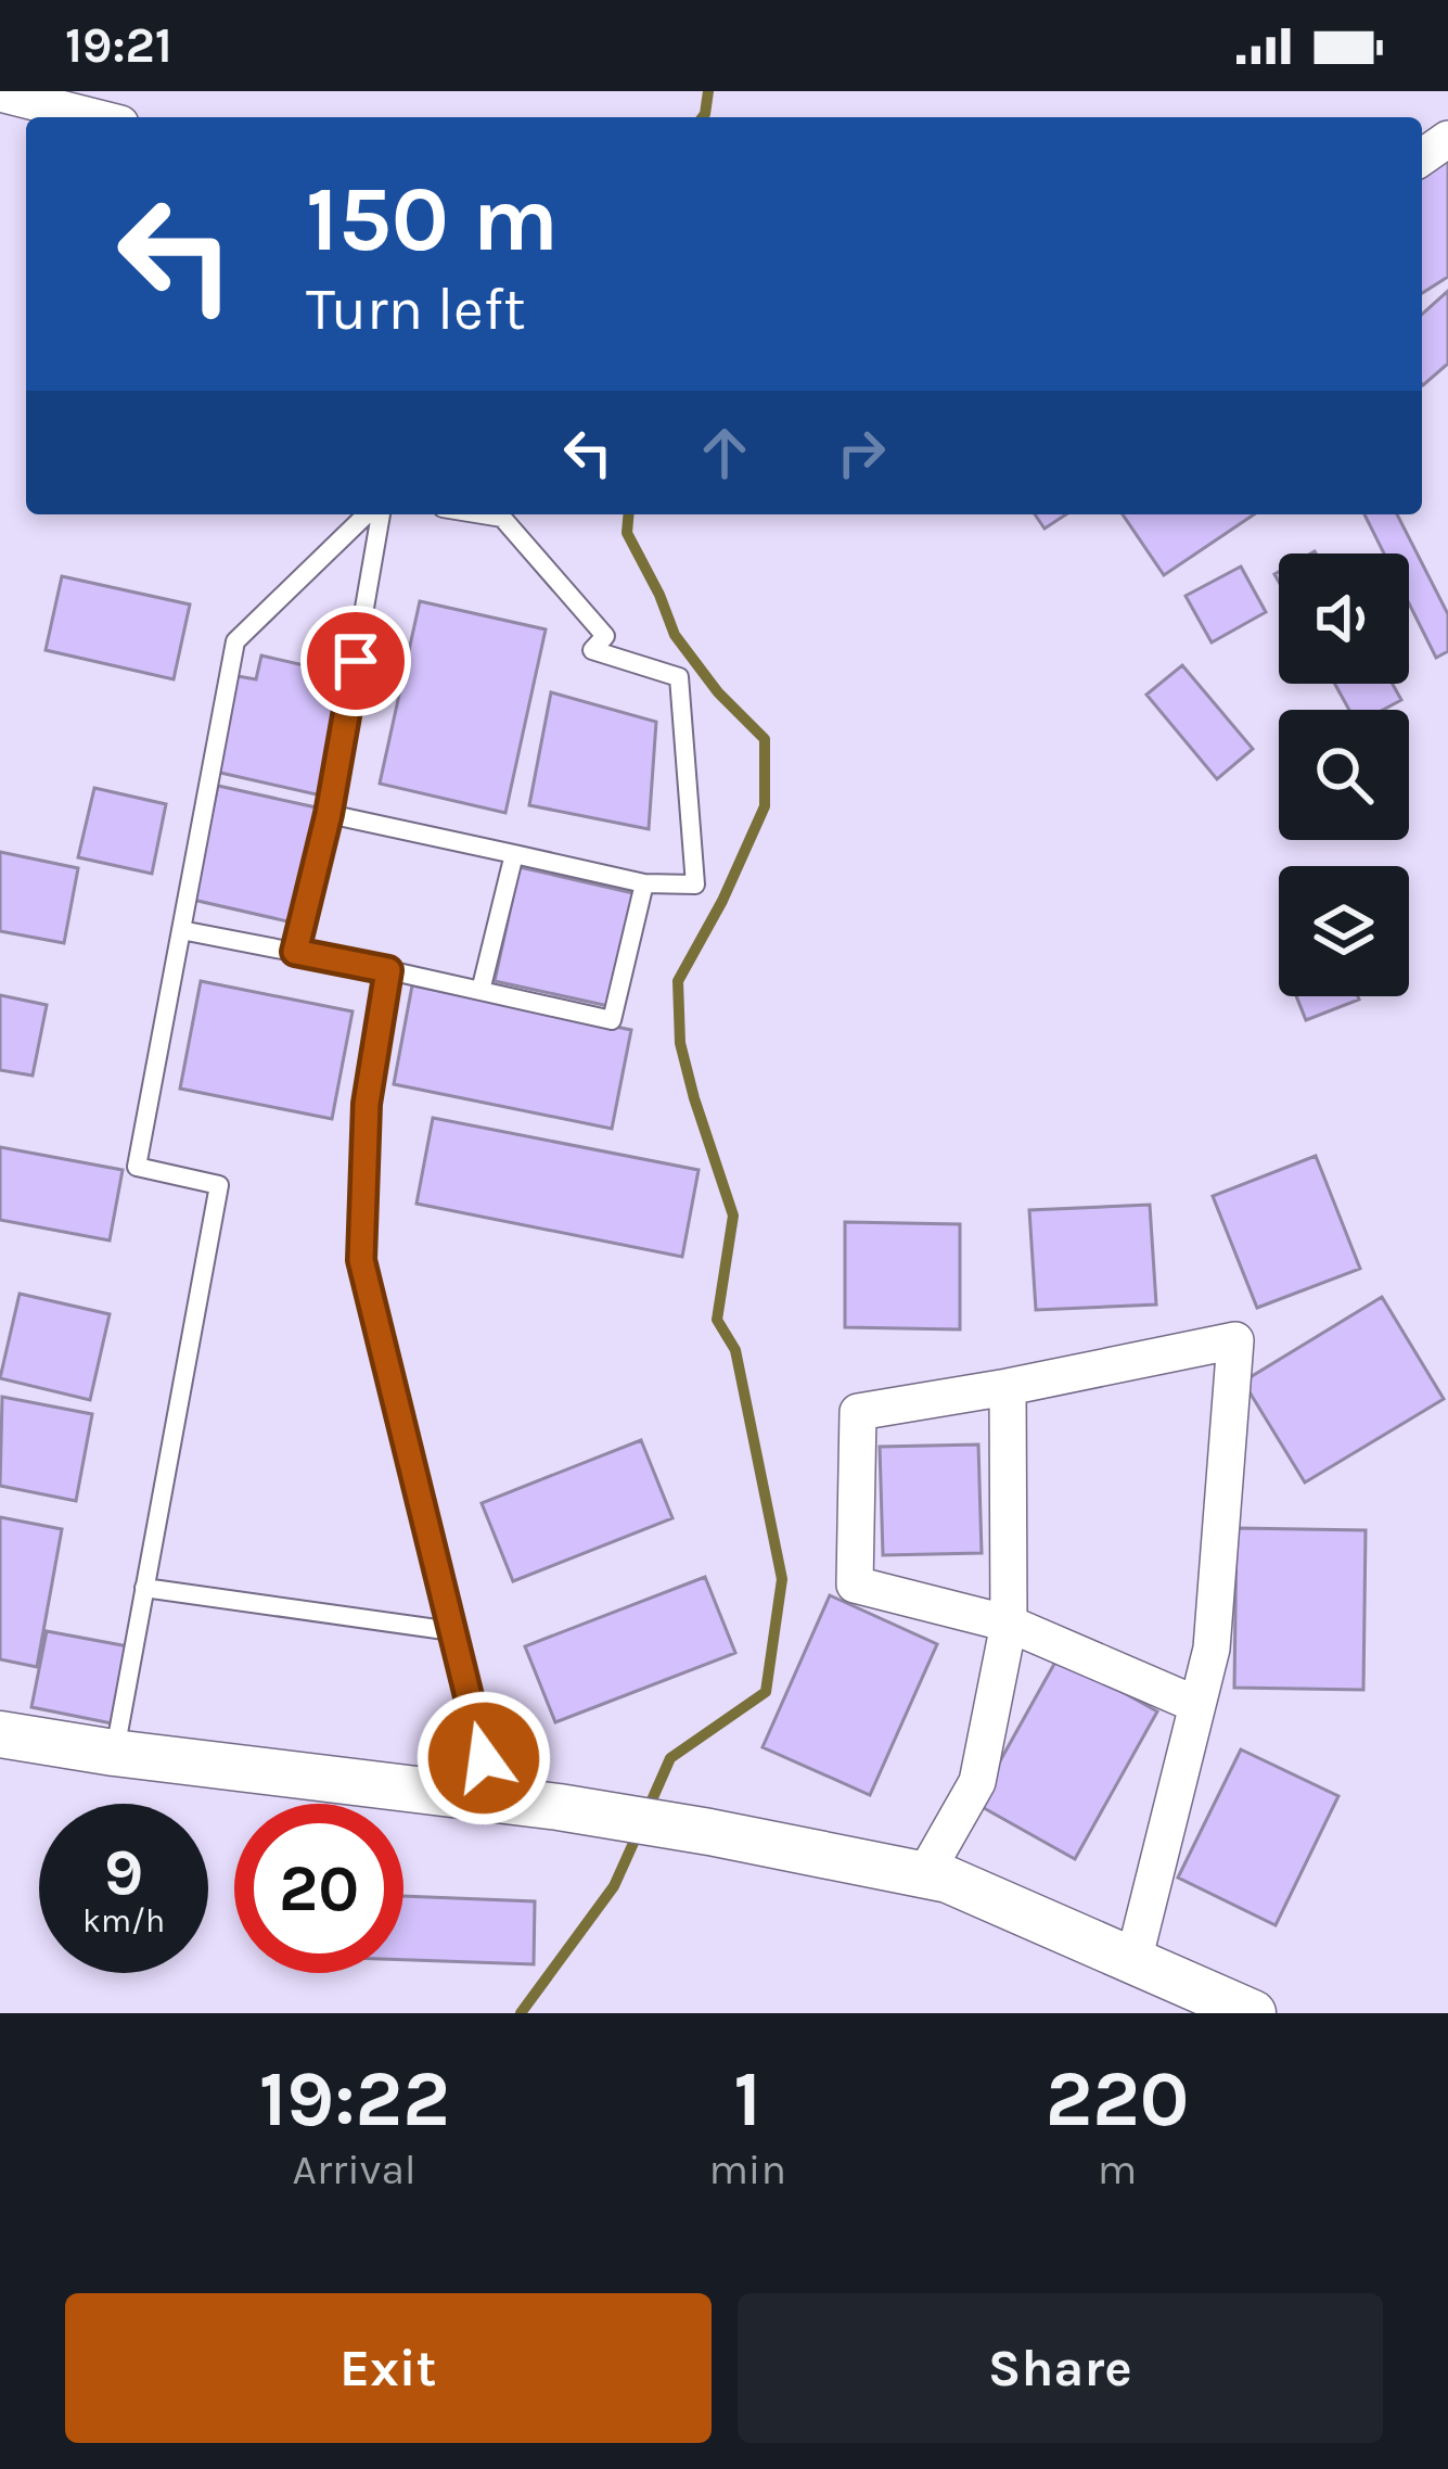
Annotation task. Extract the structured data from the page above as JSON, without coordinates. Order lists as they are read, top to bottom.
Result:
{
  "page": {
    "status": "19:21",
    "turn": ["150 m", "Turn left"],
    "speed": "9 km/h",
    "limit": "20",
    "eta": [
      "19:22",
      "Arrival",
      "1",
      "min",
      "220",
      "m"
    ],
    "buttons": ["Exit", "Share"]
  }
}
